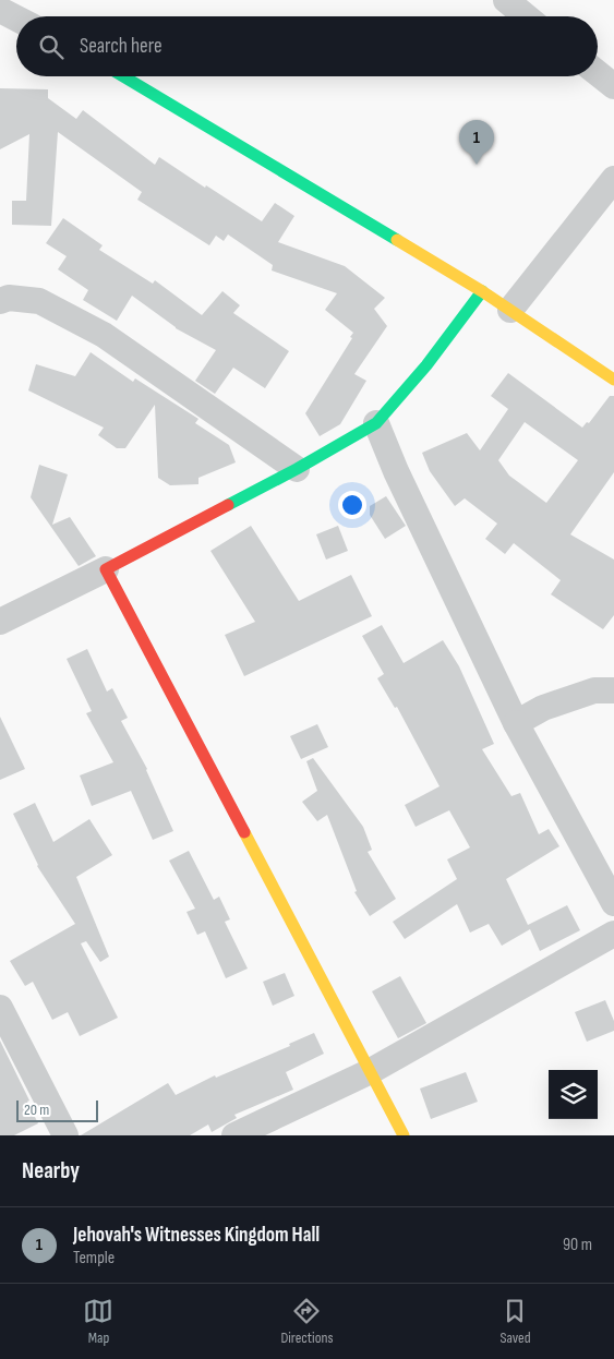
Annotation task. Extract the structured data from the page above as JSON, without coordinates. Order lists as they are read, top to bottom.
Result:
{
  "scale_bar": "20 m",
  "page": {
    "search": "Search here",
    "pins": "1",
    "scale": "20 m",
    "heading": "Nearby",
    "list": [
      {
        "mark": "1",
        "name": "Jehovah's Witnesses Kingdom Hall",
        "note": "Temple",
        "value": "90 m"
      }
    ],
    "nav": ["Map", "Directions", "Saved"]
  }
}
